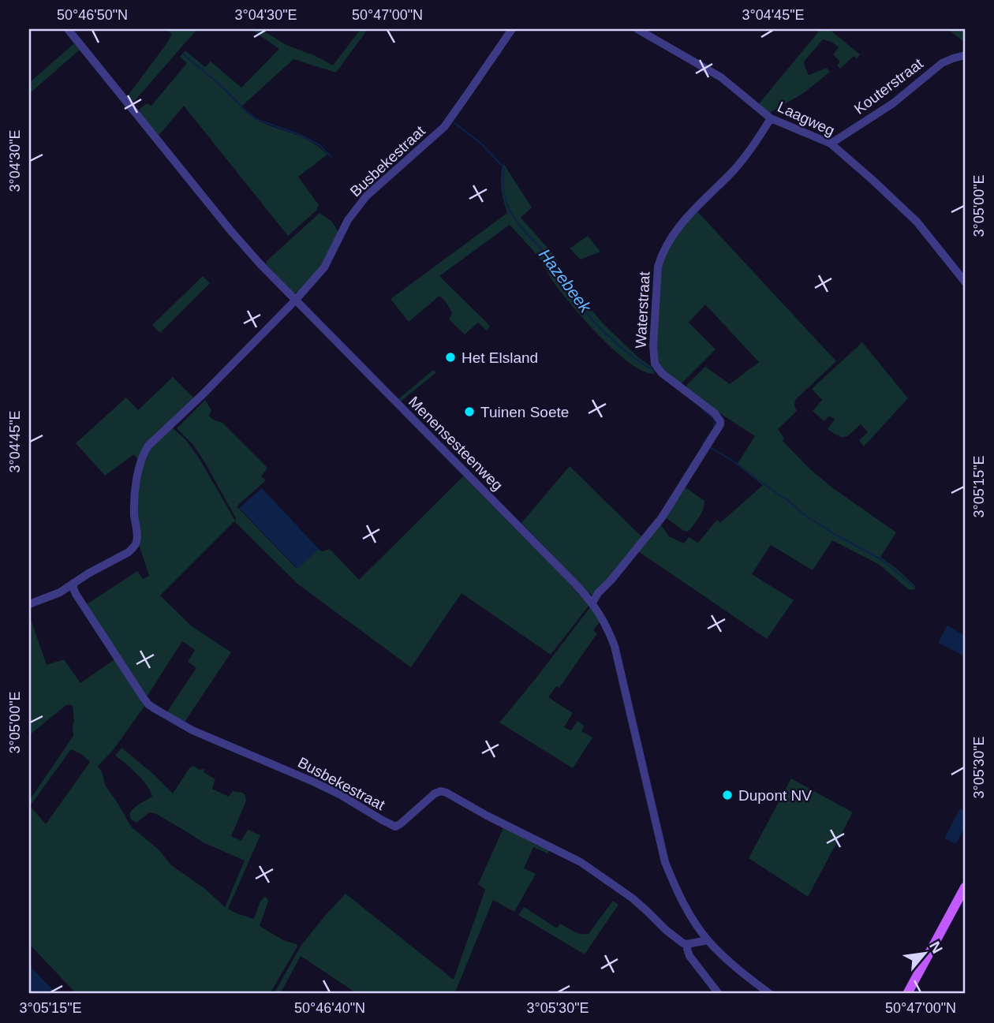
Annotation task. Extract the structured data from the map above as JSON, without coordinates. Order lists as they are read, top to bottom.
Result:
{
  "streets": {
    "street": [
      "Kouterstraat",
      "Laagweg",
      "Busbekestraat",
      "Waterstraat",
      "Menensesteenweg"
    ]
  },
  "crossings": [
    ["Kouterstraat", "Laagweg"],
    ["Laagweg", "Waterstraat"],
    ["Busbekestraat", "Menensesteenweg"],
    ["Waterstraat", "Menensesteenweg"]
  ],
  "water": ["Hazebeek"],
  "places": ["Het Elsland", "Tuinen Soete", "Dupont NV"],
  "north": "top right",
  "coordinates": [
    "50°46'50\"N",
    "3°04'30\"E",
    "50°47'00\"N",
    "3°04'45\"E",
    "3°05'00\"E",
    "3°05'15\"E",
    "3°05'30\"E",
    "50°46'40\"N"
  ]
}
